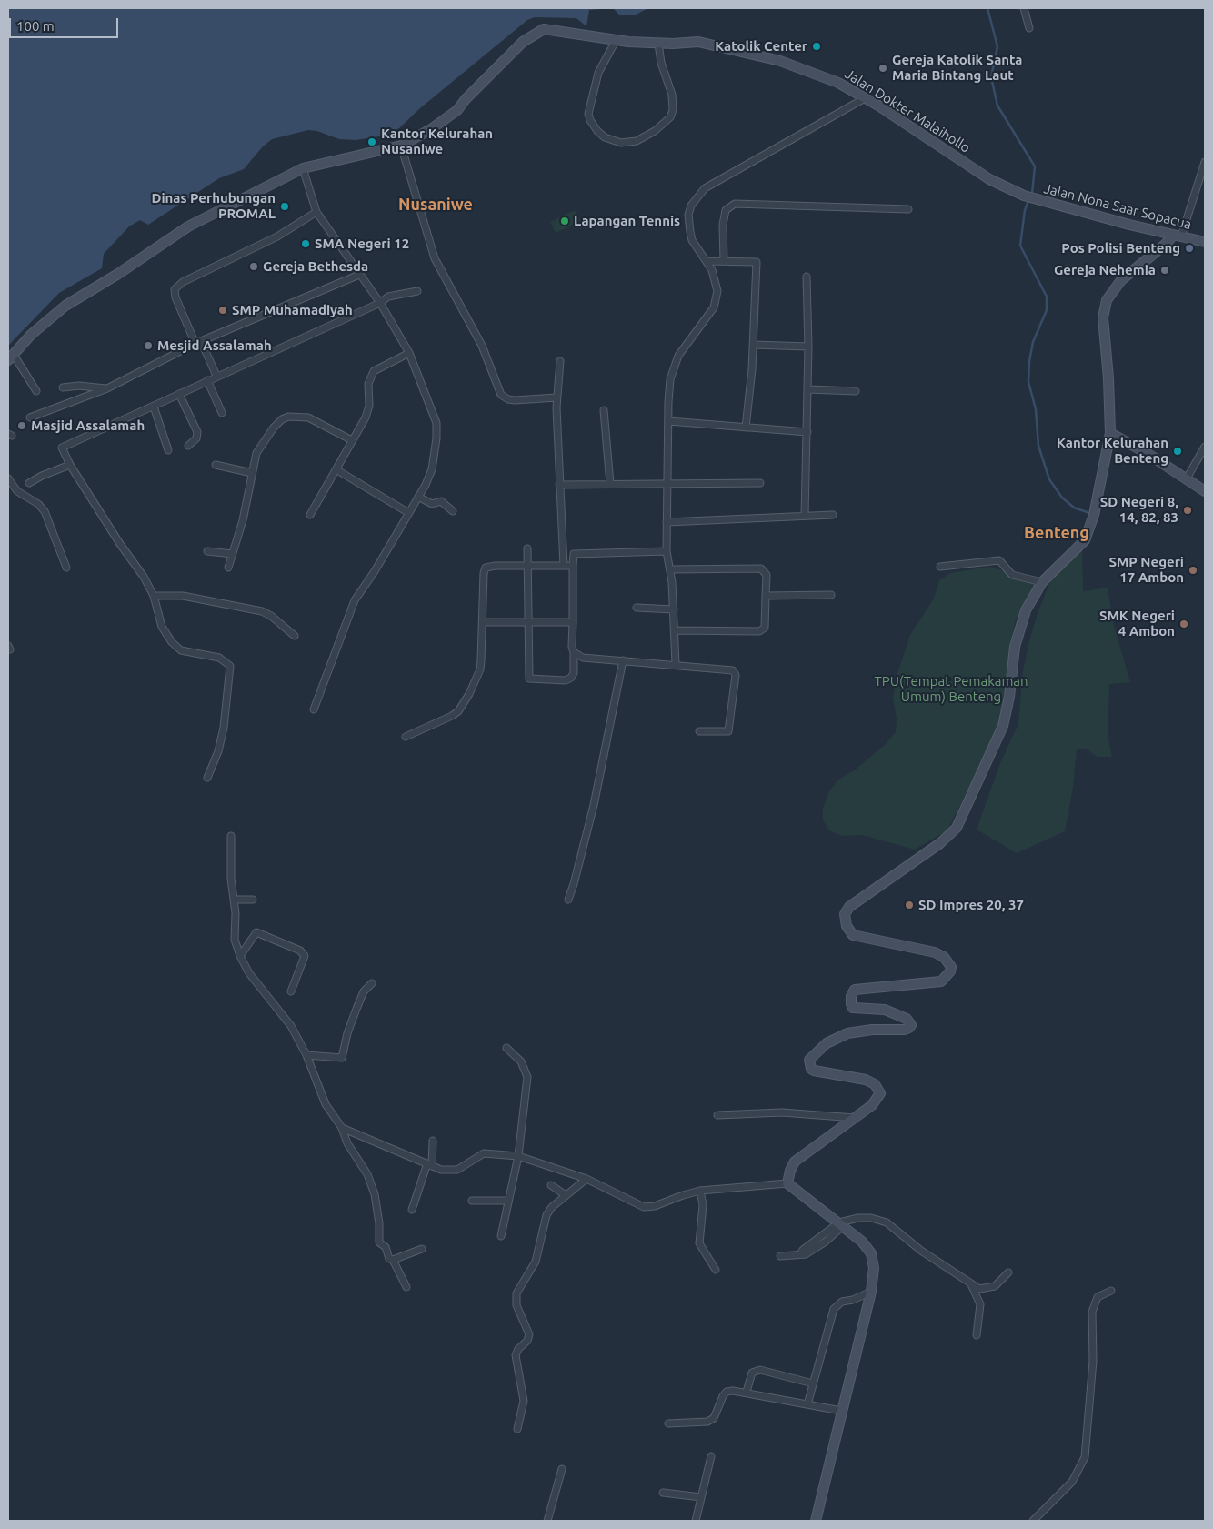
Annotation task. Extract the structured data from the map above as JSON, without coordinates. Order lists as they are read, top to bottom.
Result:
{
  "streets": {
    "street": ["Jalan Dokter Malaihollo", "Jalan Nona Saar Sopacua"]
  },
  "crossings": [
    ["Jalan Dokter Malaihollo", "Jalan Nona Saar Sopacua"]
  ],
  "districts": ["Nusaniwe", "Benteng"],
  "parks": ["TPU(Tempat Pemakaman Umum) Benteng"],
  "places": [
    "Katolik Center",
    "Gereja Katolik Santa Maria Bintang Laut",
    "Kantor Kelurahan Nusaniwe",
    "Dinas Perhubungan PROMAL",
    "Lapangan Tennis",
    "SMA Negeri 12",
    "Pos Polisi Benteng",
    "Gereja Bethesda",
    "Gereja Nehemia",
    "SMP Muhamadiyah",
    "Mesjid Assalamah",
    "Masjid Assalamah",
    "Kantor Kelurahan Benteng",
    "SD Negeri 8, 14, 82, 83",
    "SMP Negeri 17 Ambon",
    "SMK Negeri 4 Ambon",
    "SD Impres 20, 37"
  ],
  "scale_bar": "100 m"
}
